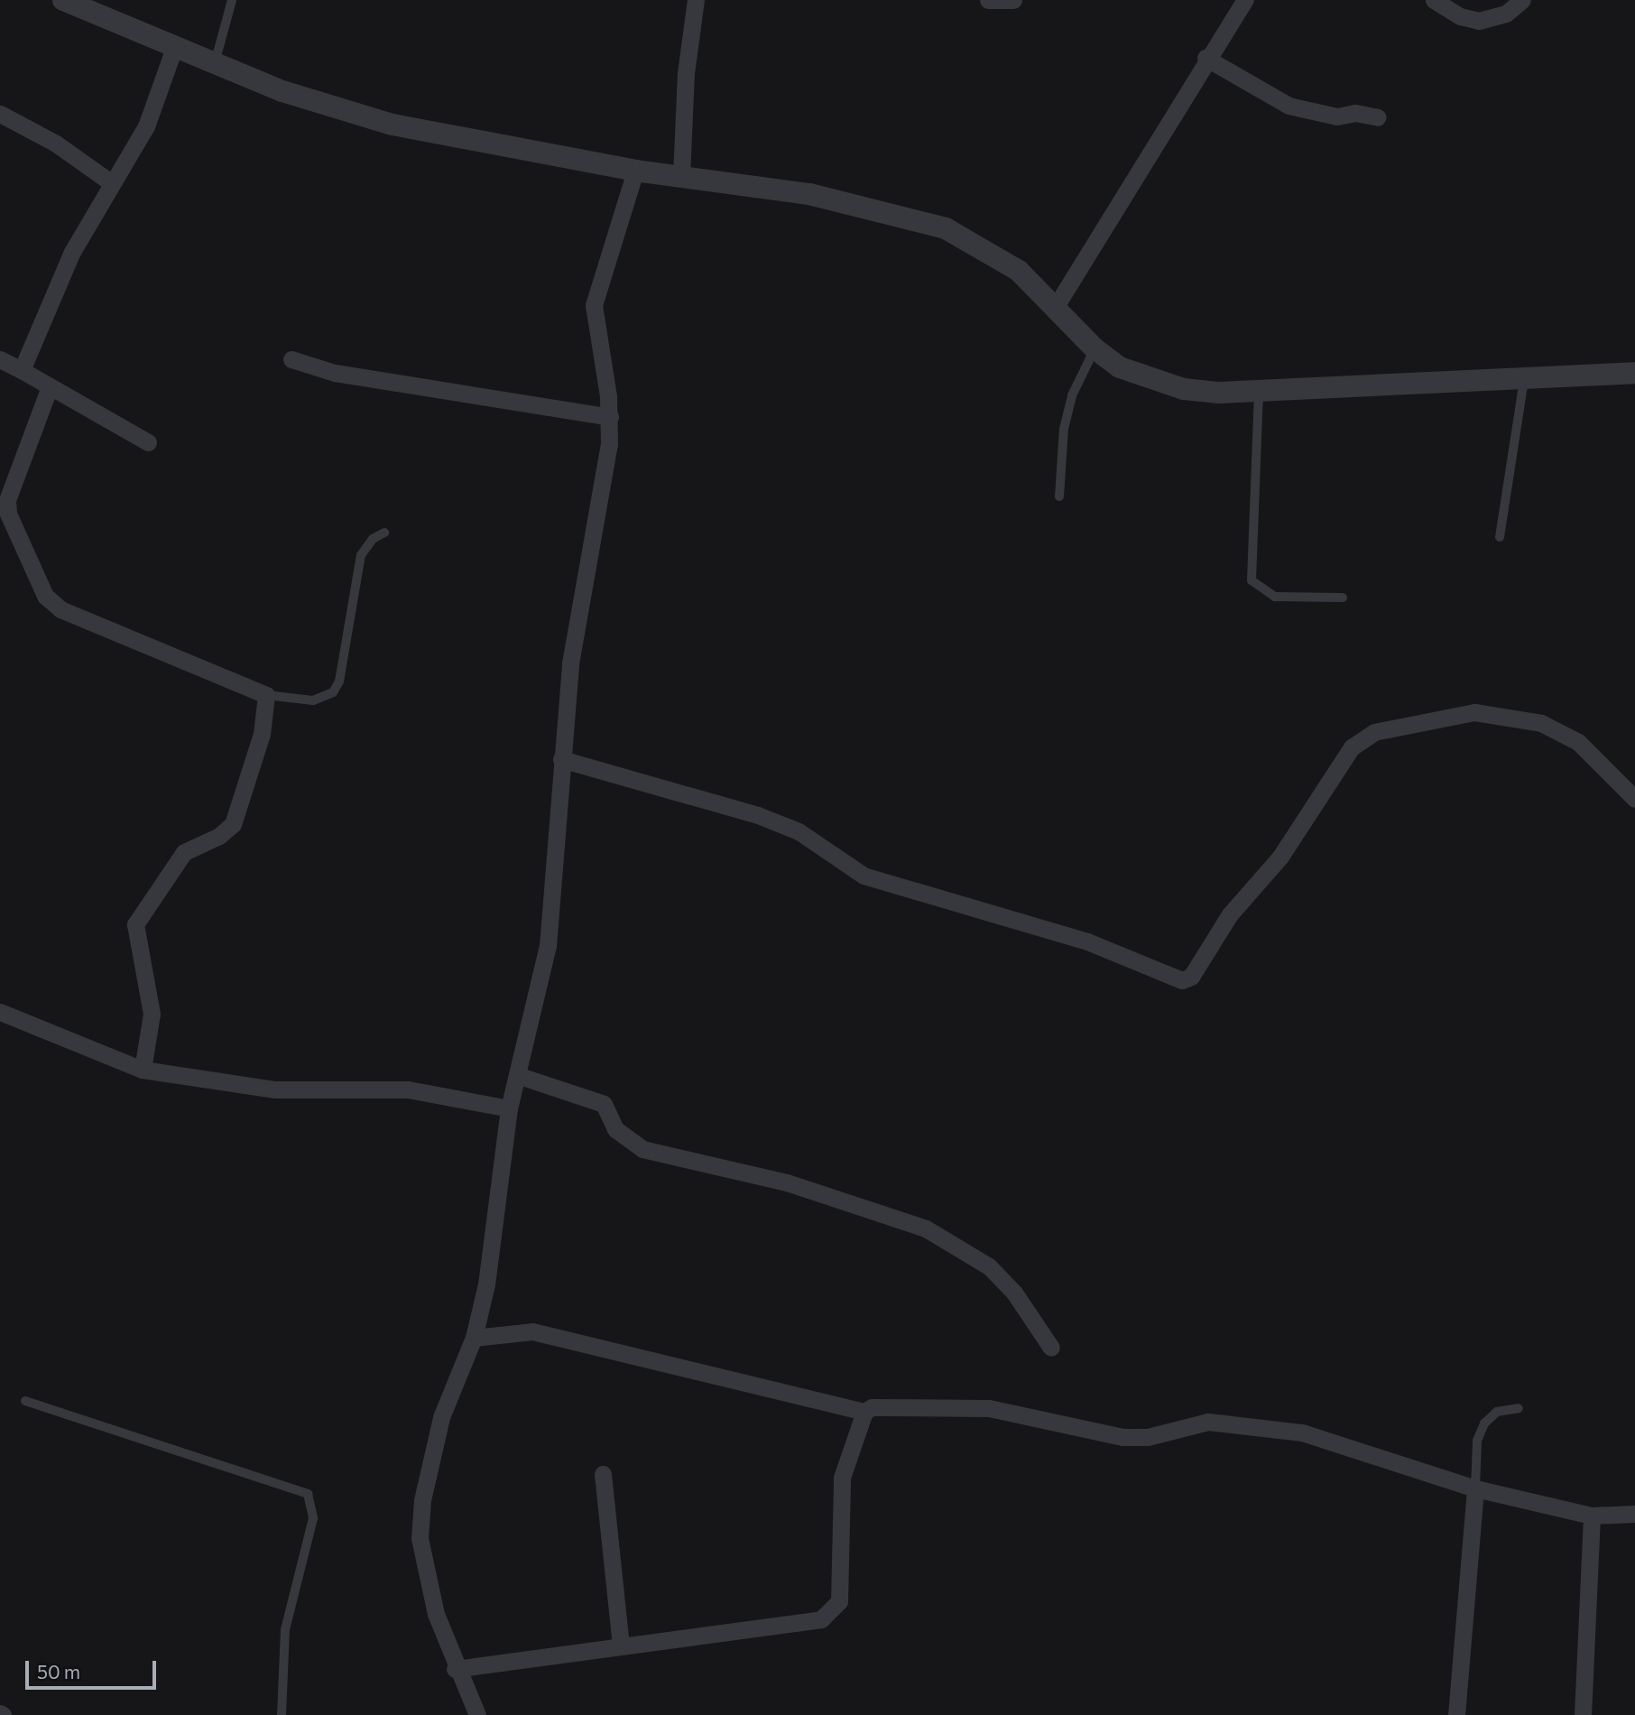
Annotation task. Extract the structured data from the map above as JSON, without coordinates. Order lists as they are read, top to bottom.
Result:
{
  "scale_bar": "50 m"
}
